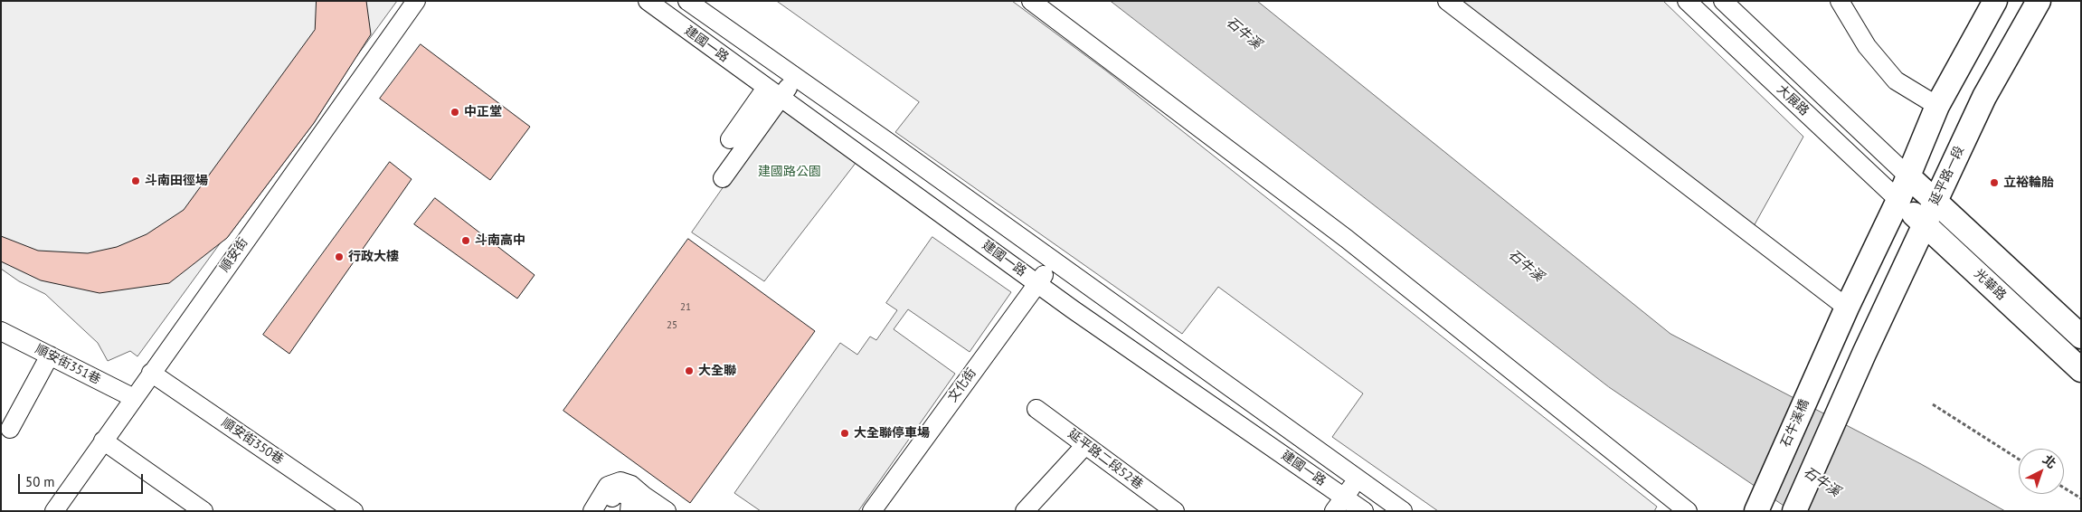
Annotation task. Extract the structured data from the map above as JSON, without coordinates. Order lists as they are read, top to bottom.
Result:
{
  "streets": {
    "main road": ["延平路一段", "光華路", "石牛溪橋"],
    "street": [
      "建國一路",
      "大展路",
      "順安街",
      "順安街351巷",
      "文化街",
      "順安街350巷",
      "延平路二段52巷"
    ]
  },
  "crossings": [
    ["建國一路", "文化街"],
    ["大展路", "光華路"],
    ["延平路一段", "光華路"],
    ["順安街", "順安街351巷"],
    ["順安街", "順安街350巷"]
  ],
  "water": ["石牛溪"],
  "parks": ["建國路公園"],
  "places": [
    "中正堂",
    "斗南田徑場",
    "立裕輪胎",
    "斗南高中",
    "行政大樓",
    "大全聯",
    "大全聯停車場"
  ],
  "house_numbers": ["21", "25"],
  "scale_bar": "50 m",
  "north": "top right"
}
